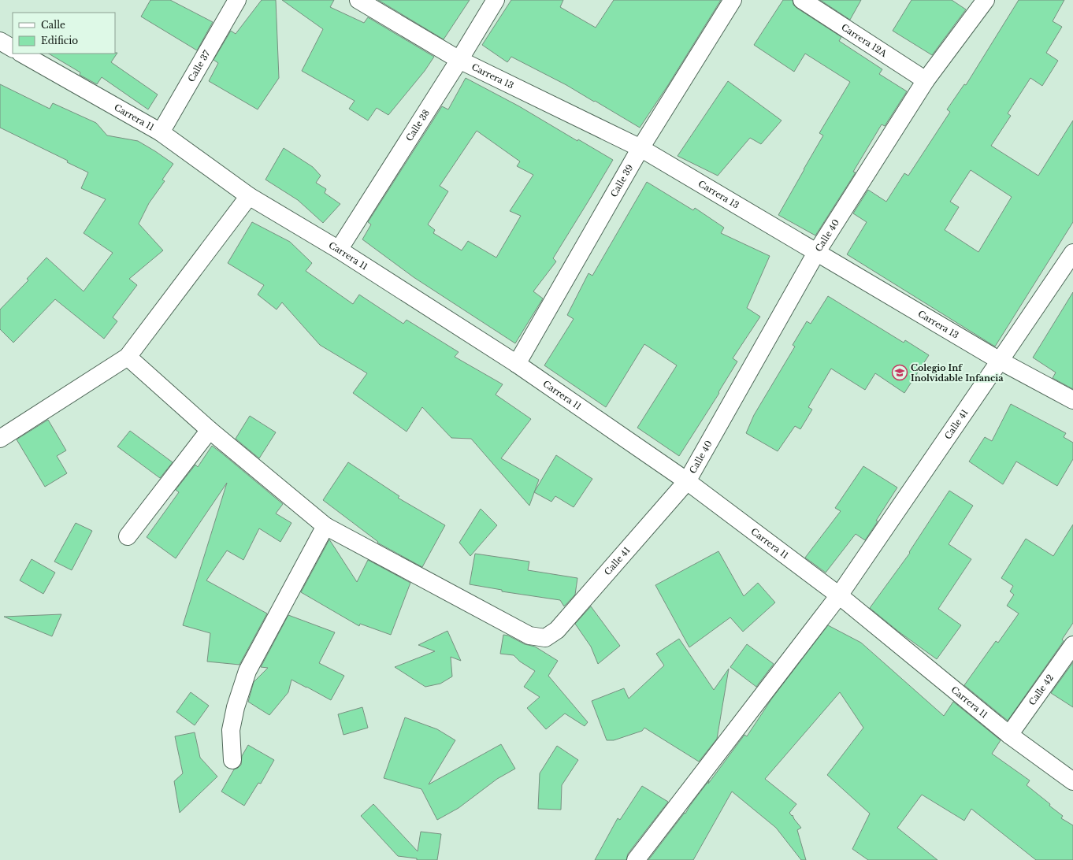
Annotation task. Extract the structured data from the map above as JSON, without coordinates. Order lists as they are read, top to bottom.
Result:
{
  "streets": {
    "street": [
      "Carrera 12A",
      "Calle 37",
      "Carrera 13",
      "Carrera 11",
      "Calle 38",
      "Calle 39",
      "Calle 40",
      "Calle 41",
      "Calle 42"
    ]
  },
  "crossings": [
    ["Carrera 12A", "Calle 40"],
    ["Calle 37", "Carrera 11"],
    ["Carrera 13", "Calle 38"],
    ["Carrera 13", "Calle 39"],
    ["Carrera 13", "Calle 40"],
    ["Carrera 13", "Calle 41"],
    ["Carrera 11", "Calle 38"],
    ["Carrera 11", "Calle 39"],
    ["Carrera 11", "Calle 40"],
    ["Carrera 11", "Calle 41"],
    ["Carrera 11", "Calle 42"],
    ["Calle 40", "Calle 41"]
  ],
  "places": {
    "school or university": ["Colegio Inf Inolvidable Infancia"]
  },
  "legend": ["Calle", "Edificio"]
}
